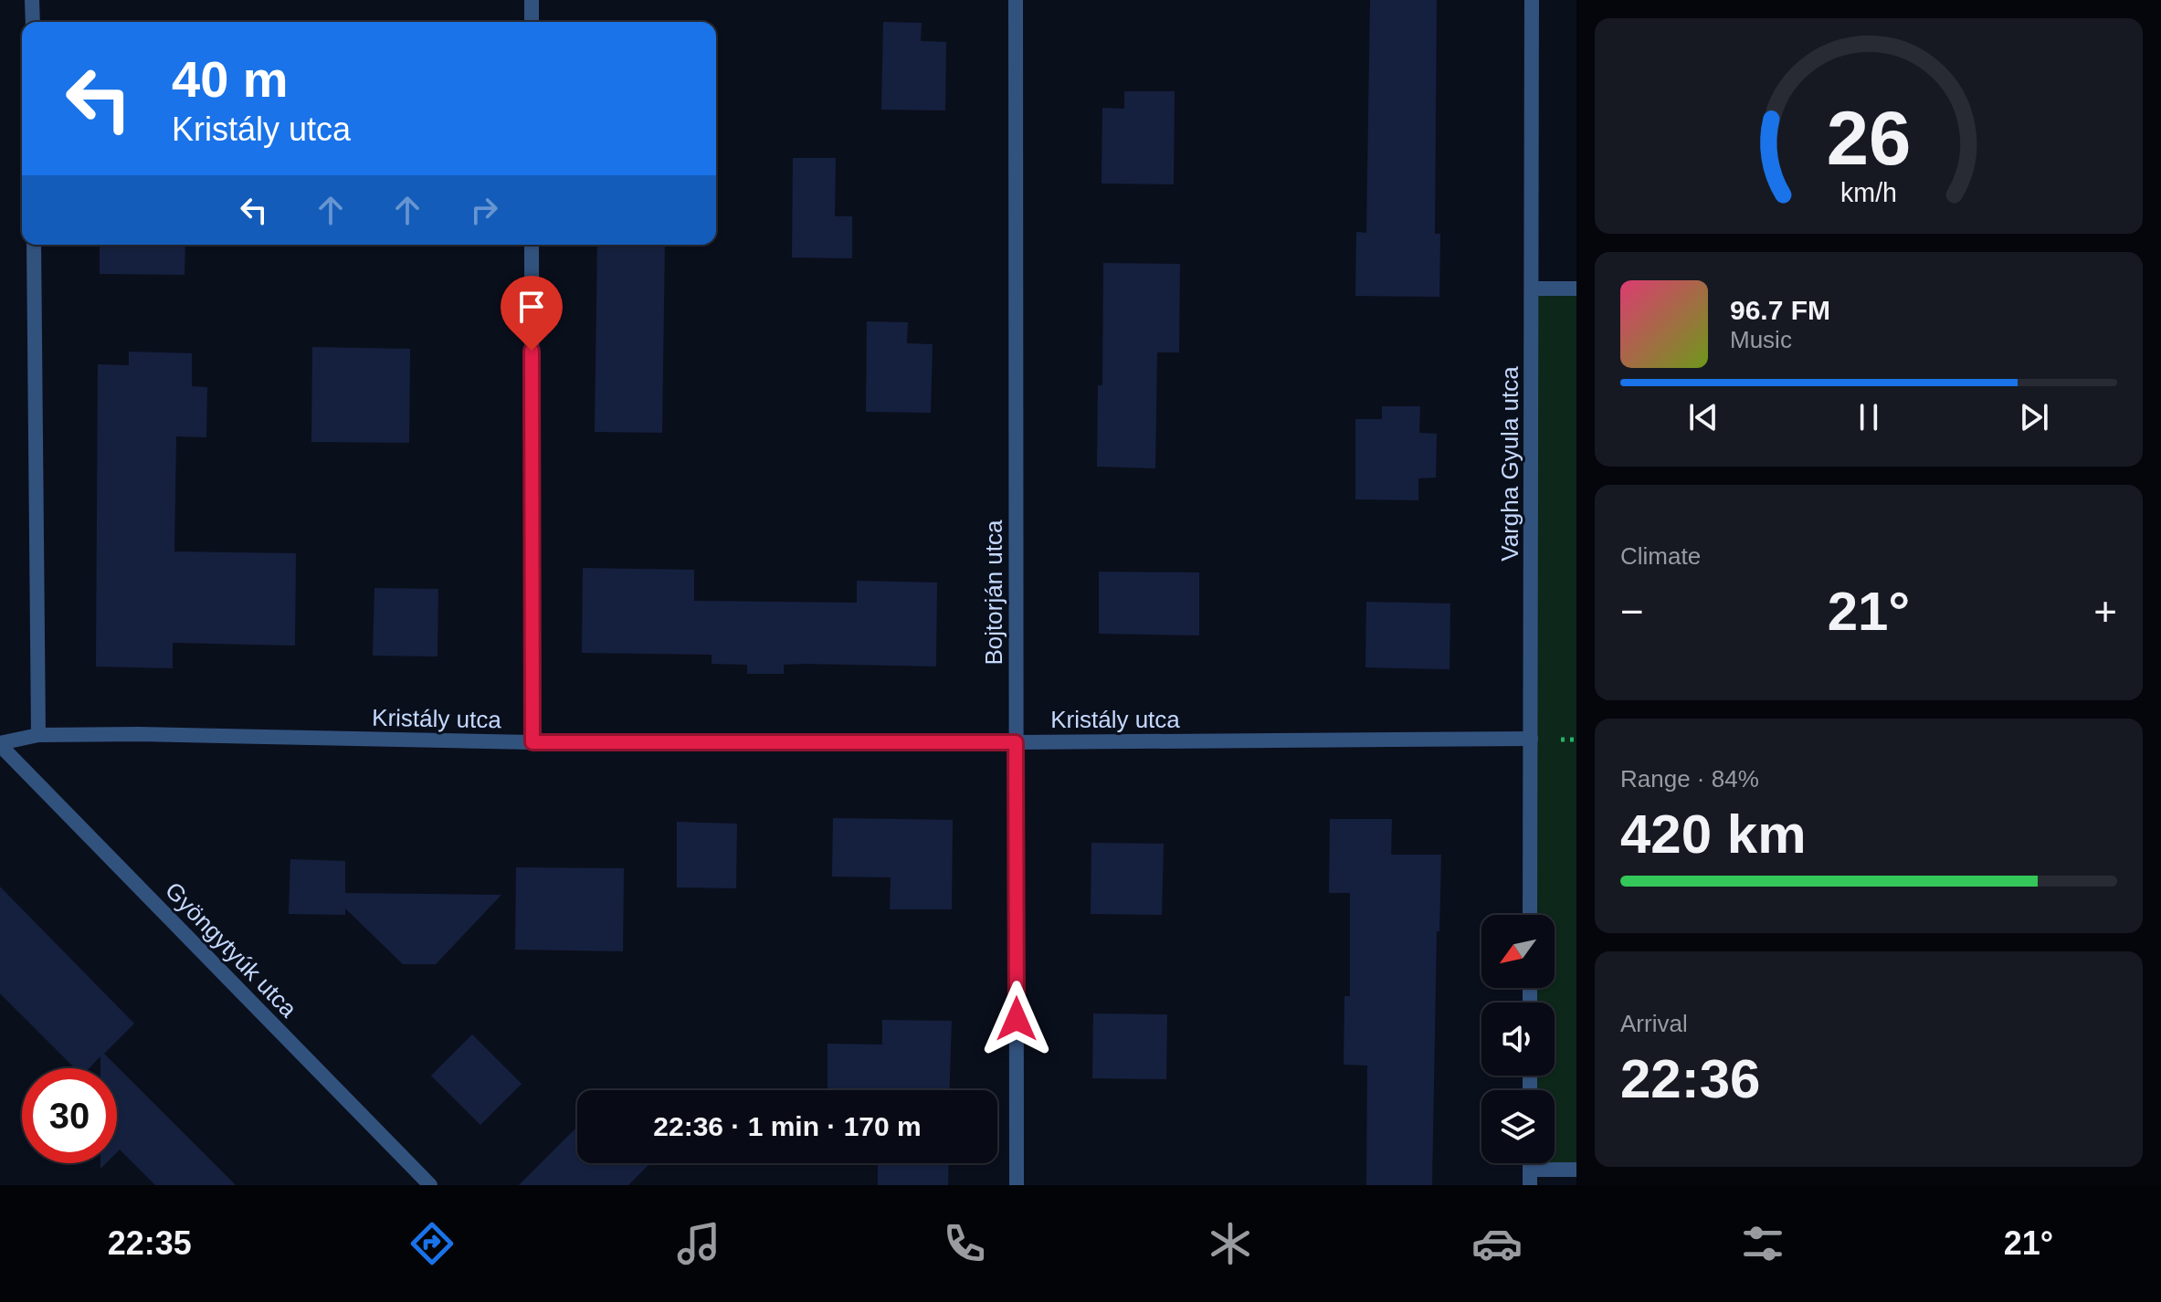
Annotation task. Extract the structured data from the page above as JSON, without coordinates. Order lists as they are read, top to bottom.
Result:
{
  "streets": {
    "street": [
      "Vargha Gyula utca",
      "Bojtorján utca",
      "Kristály utca",
      "Gyöngytyúk utca"
    ]
  },
  "crossings": [
    ["Vargha Gyula utca", "Kristály utca"],
    ["Bojtorján utca", "Kristály utca"],
    ["Kristály utca", "Gyöngytyúk utca"]
  ],
  "north": "bottom left",
  "page": {
    "turn": ["40 m", "Kristály utca"],
    "song": ["96.7 FM", "Music"],
    "tile": [
      "Climate",
      ["Range · 84%", "420 km"],
      ["Arrival", "22:36"]
    ],
    "heat": ["−", "21°", "+"],
    "limit": "30",
    "trip": "22:36 · 1 min · 170 m",
    "tabs": ["22:35", "21°"],
    "gauge": ["26", "km/h"]
  }
}
